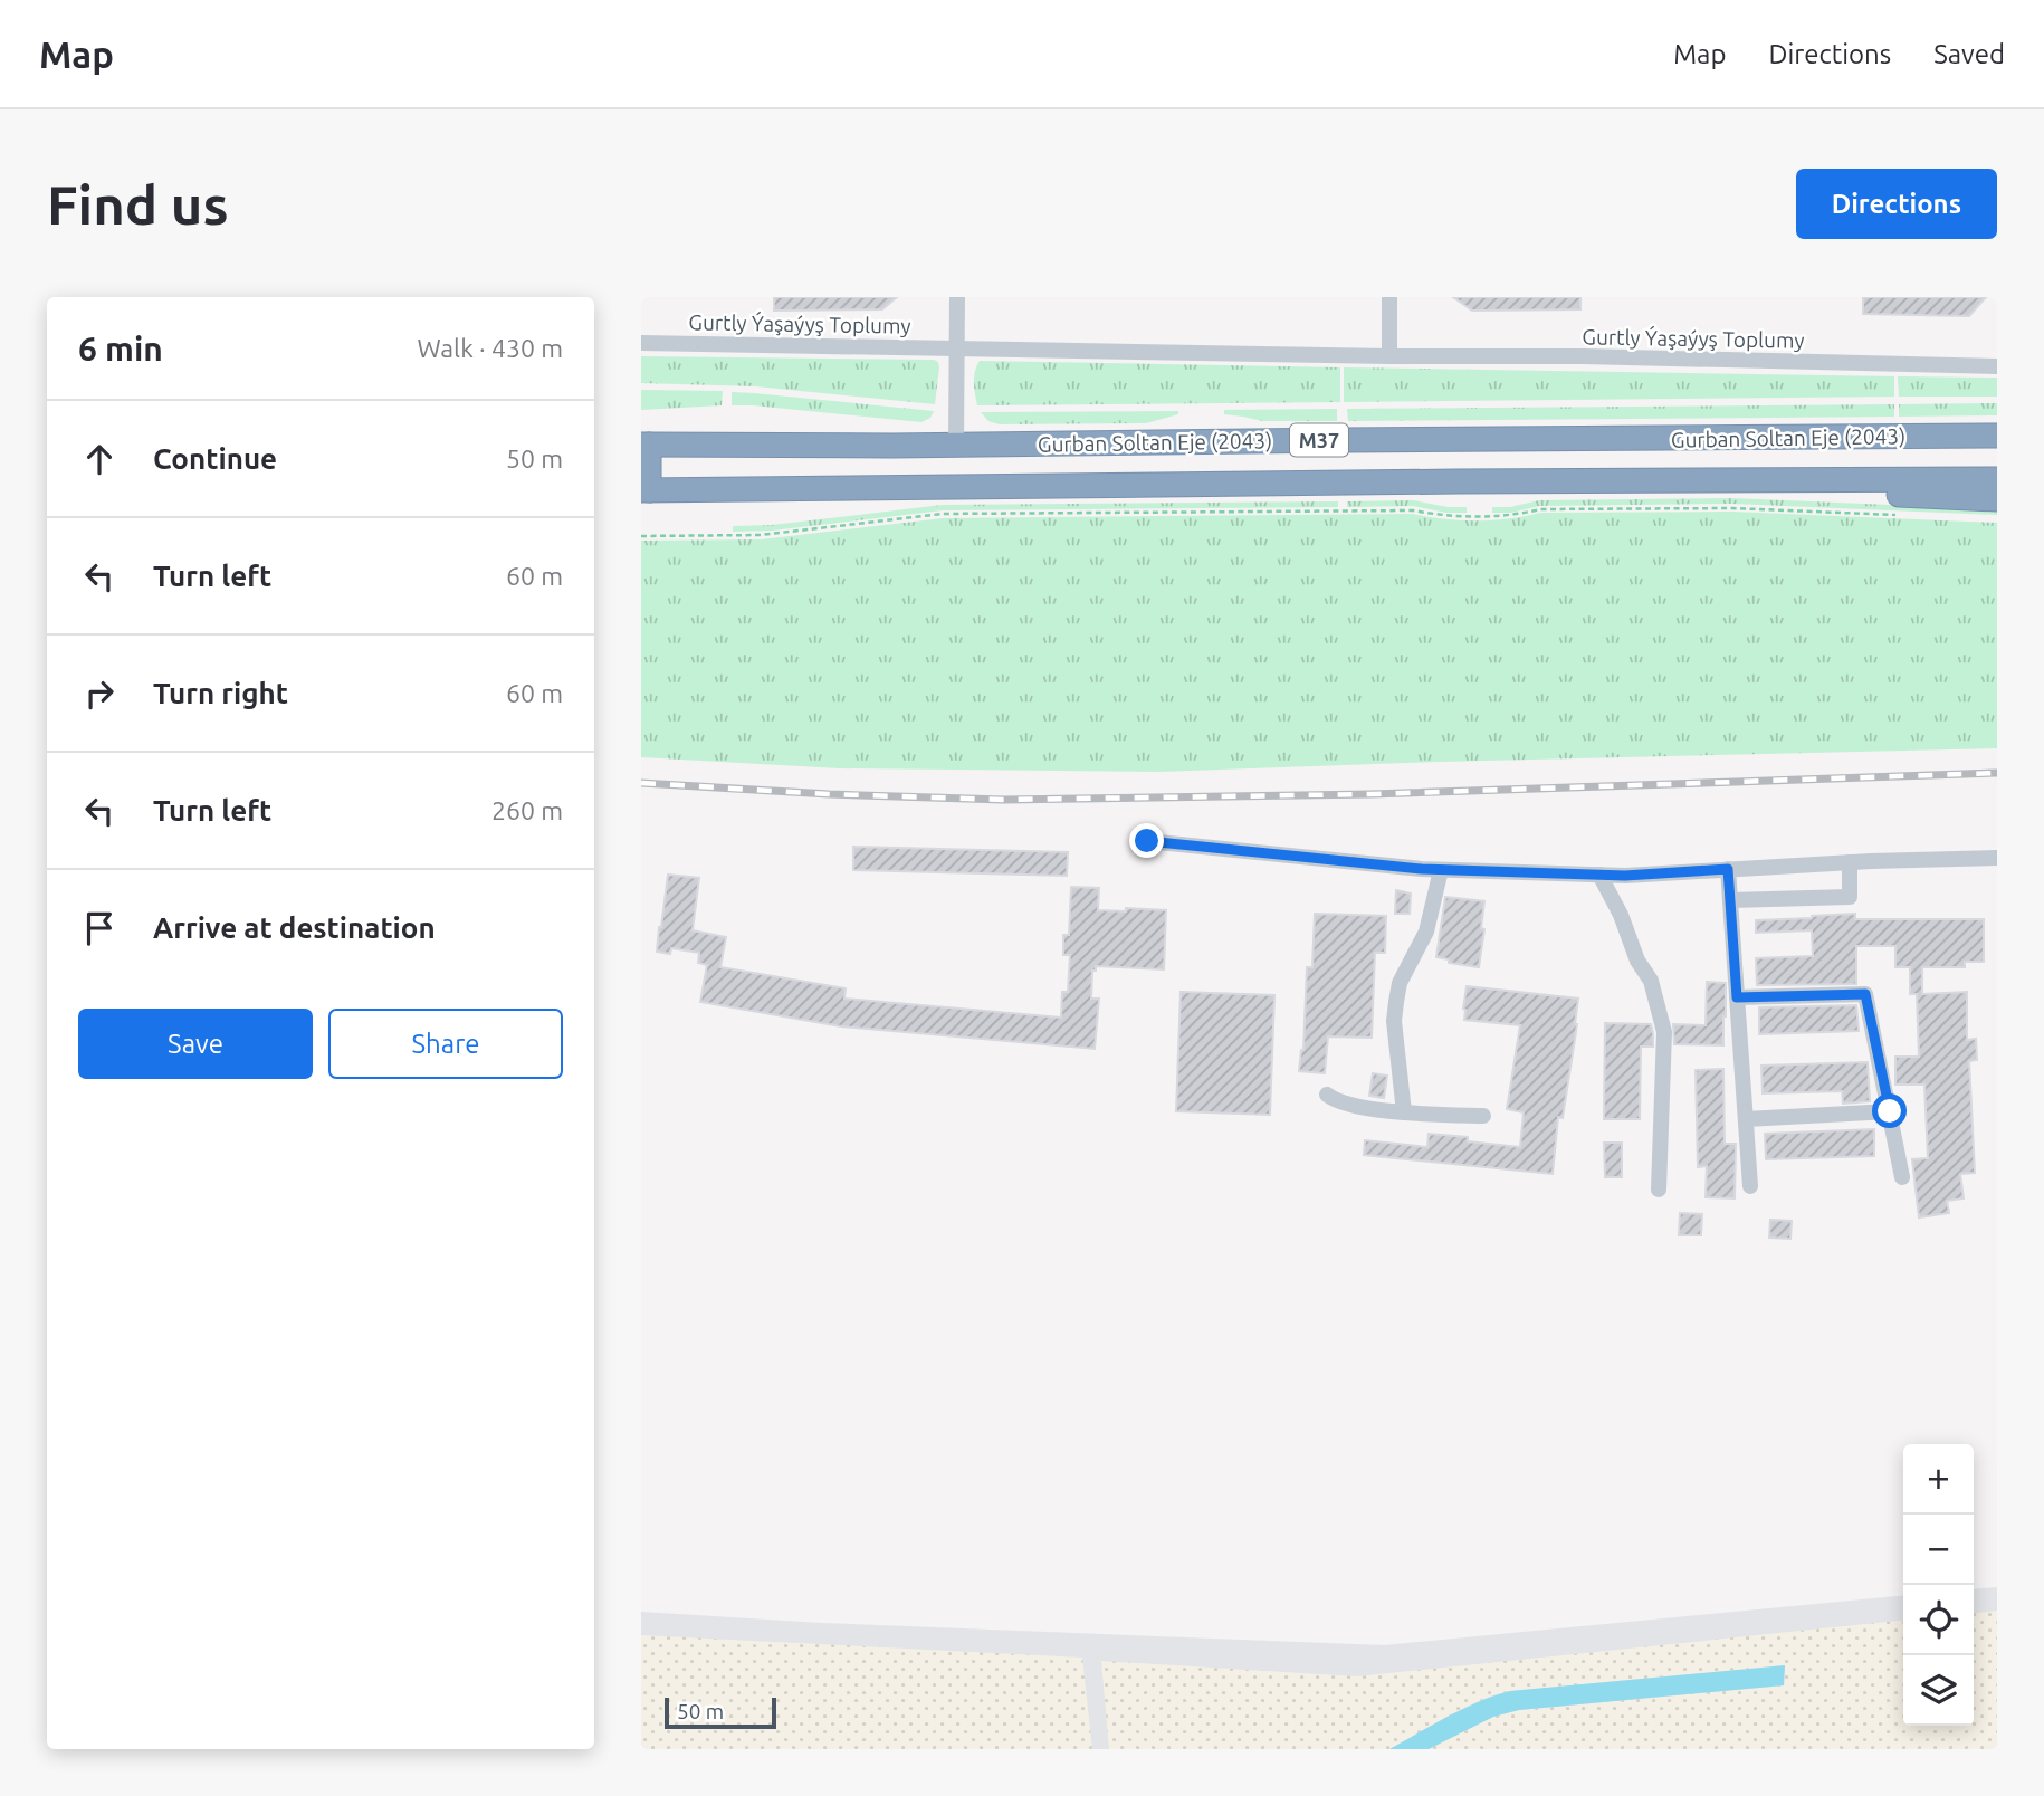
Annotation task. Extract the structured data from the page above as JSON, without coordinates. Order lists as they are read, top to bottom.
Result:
{
  "streets": {
    "highway": ["Gurban Soltan Eje (2043)", "M37"],
    "street": ["Gurtly Ýaşaýyş Toplumy"]
  },
  "scale_bar": "50 m",
  "page": {
    "header": "Map",
    "nav": ["Map", "Directions", "Saved"],
    "buttons": [
      "Directions",
      ["Save", "Share"]
    ],
    "title": "Find us",
    "heading": ["6 min", "Walk · 430 m"],
    "list": [
      ["Continue", "50 m"],
      ["Turn left", "60 m"],
      ["Turn right", "60 m"],
      ["Turn left", "260 m"],
      "Arrive at destination"
    ],
    "map_buttons": ["+", "−"],
    "scale": "50 m"
  }
}
